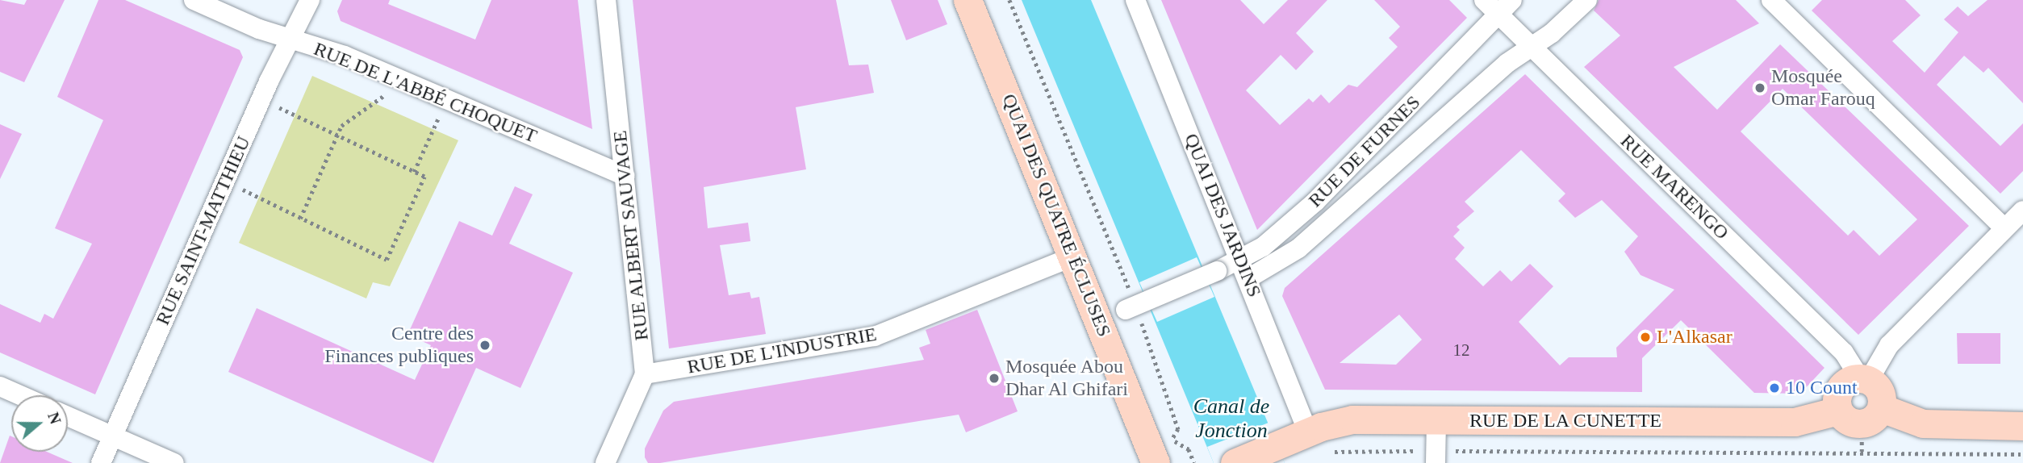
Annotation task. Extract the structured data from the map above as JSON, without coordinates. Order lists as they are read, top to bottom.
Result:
{
  "streets": {
    "main road": ["QUAI DES QUATRE ÉCLUSES", "RUE DE LA CUNETTE"],
    "street": [
      "RUE DE L'ABBÉ CHOQUET",
      "RUE DE FURNES",
      "RUE MARENGO",
      "QUAI DES JARDINS",
      "RUE SAINT-MATTHIEU",
      "RUE ALBERT SAUVAGE",
      "RUE DE L'INDUSTRIE"
    ]
  },
  "crossings": [
    ["RUE DE L'ABBÉ CHOQUET", "RUE SAINT-MATTHIEU"],
    ["RUE DE L'ABBÉ CHOQUET", "RUE ALBERT SAUVAGE"],
    ["RUE DE FURNES", "RUE MARENGO"],
    ["RUE DE FURNES", "QUAI DES QUATRE ÉCLUSES"],
    ["RUE DE FURNES", "QUAI DES JARDINS"],
    ["QUAI DES QUATRE ÉCLUSES", "RUE DE L'INDUSTRIE"],
    ["QUAI DES JARDINS", "RUE DE LA CUNETTE"],
    ["RUE ALBERT SAUVAGE", "RUE DE L'INDUSTRIE"]
  ],
  "water": ["Canal de Jonction"],
  "places": [
    "Mosquée Omar Farouq",
    "L'Alkasar",
    "Centre des Finances publiques",
    "Mosquée Abou Dhar Al Ghifari",
    "10 Count"
  ],
  "house_numbers": ["12"],
  "north": "right"
}
